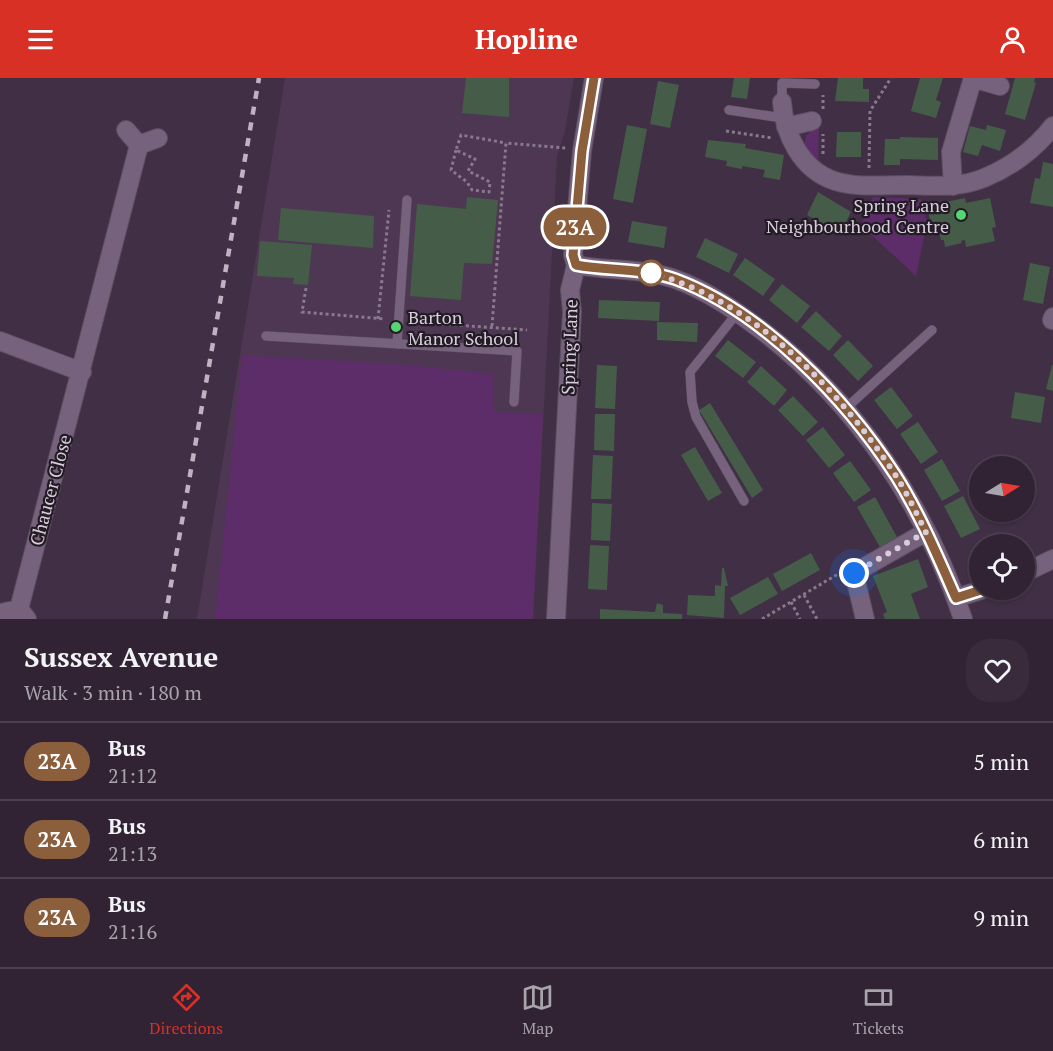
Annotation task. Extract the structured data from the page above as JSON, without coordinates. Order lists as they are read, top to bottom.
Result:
{
  "streets": {
    "street": ["Spring Lane", "Chaucer Close"]
  },
  "places": ["Spring Lane Neighbourhood Centre", "Barton Manor School"],
  "lines": ["bus line 23A"],
  "north": "right",
  "page": {
    "header": "Hopline",
    "on_map": "23A",
    "heading": ["Sussex Avenue", "Walk · 3 min · 180 m"],
    "list": [
      {
        "mark": "23A",
        "name": "Bus",
        "note": "21:12",
        "value": "5 min"
      },
      {
        "mark": "23A",
        "name": "Bus",
        "note": "21:13",
        "value": "6 min"
      },
      {
        "mark": "23A",
        "name": "Bus",
        "note": "21:16",
        "value": "9 min"
      }
    ],
    "tabs": ["Directions", "Map", "Tickets"]
  }
}
